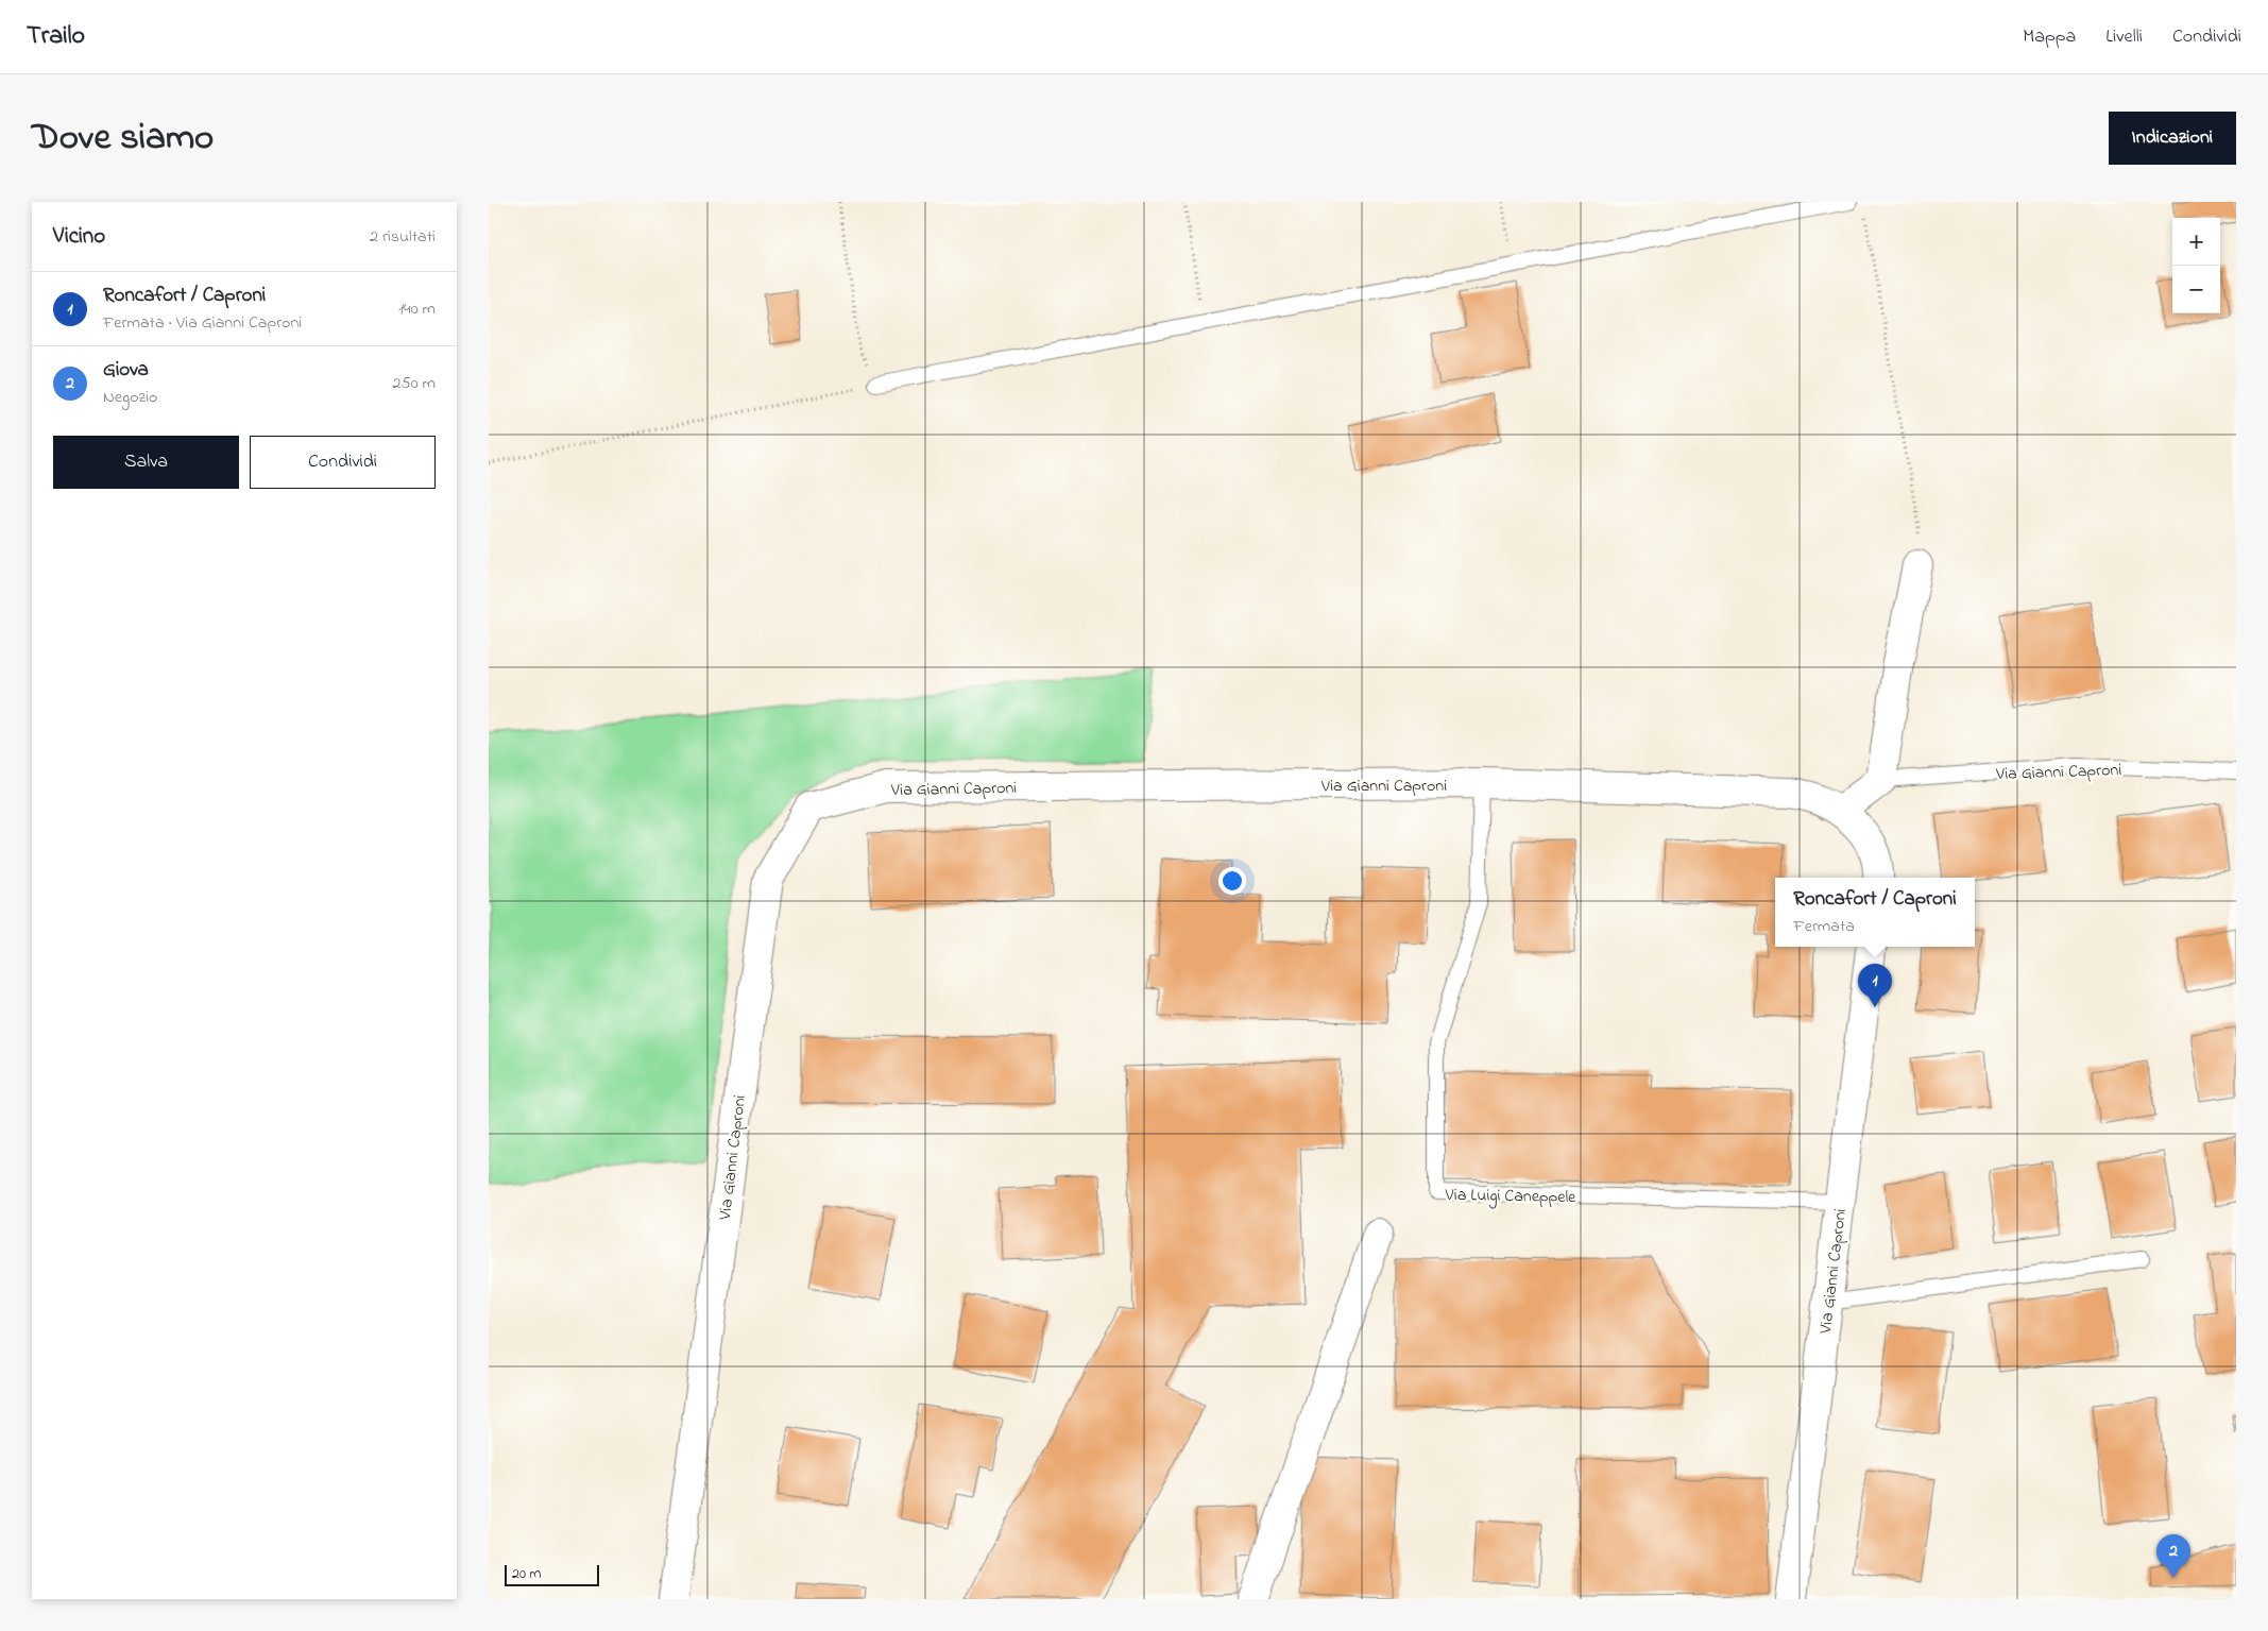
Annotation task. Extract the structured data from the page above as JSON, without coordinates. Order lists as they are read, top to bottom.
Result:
{
  "streets": {
    "street": ["Via Gianni Caproni"],
    "lane": ["Via Luigi Caneppele"]
  },
  "crossings": [
    ["Via Gianni Caproni", "Via Luigi Caneppele"]
  ],
  "scale_bar": "20 m",
  "page": {
    "header": "Trailo",
    "nav": ["Mappa", "Livelli", "Condividi"],
    "title": "Dove siamo",
    "buttons": [
      "Indicazioni",
      ["Salva", "Condividi"]
    ],
    "heading": ["Vicino", "2 risultati"],
    "map_buttons": ["+", "−"],
    "list": [
      {
        "mark": "1",
        "name": "Roncafort / Caproni",
        "note": "Fermata · Via Gianni Caproni",
        "value": "140 m"
      },
      {
        "mark": "2",
        "name": "Giova",
        "note": "Negozio",
        "value": "250 m"
      }
    ],
    "popup": ["Roncafort / Caproni", "Fermata"],
    "pins": ["1", "2"],
    "scale": "20 m"
  }
}
